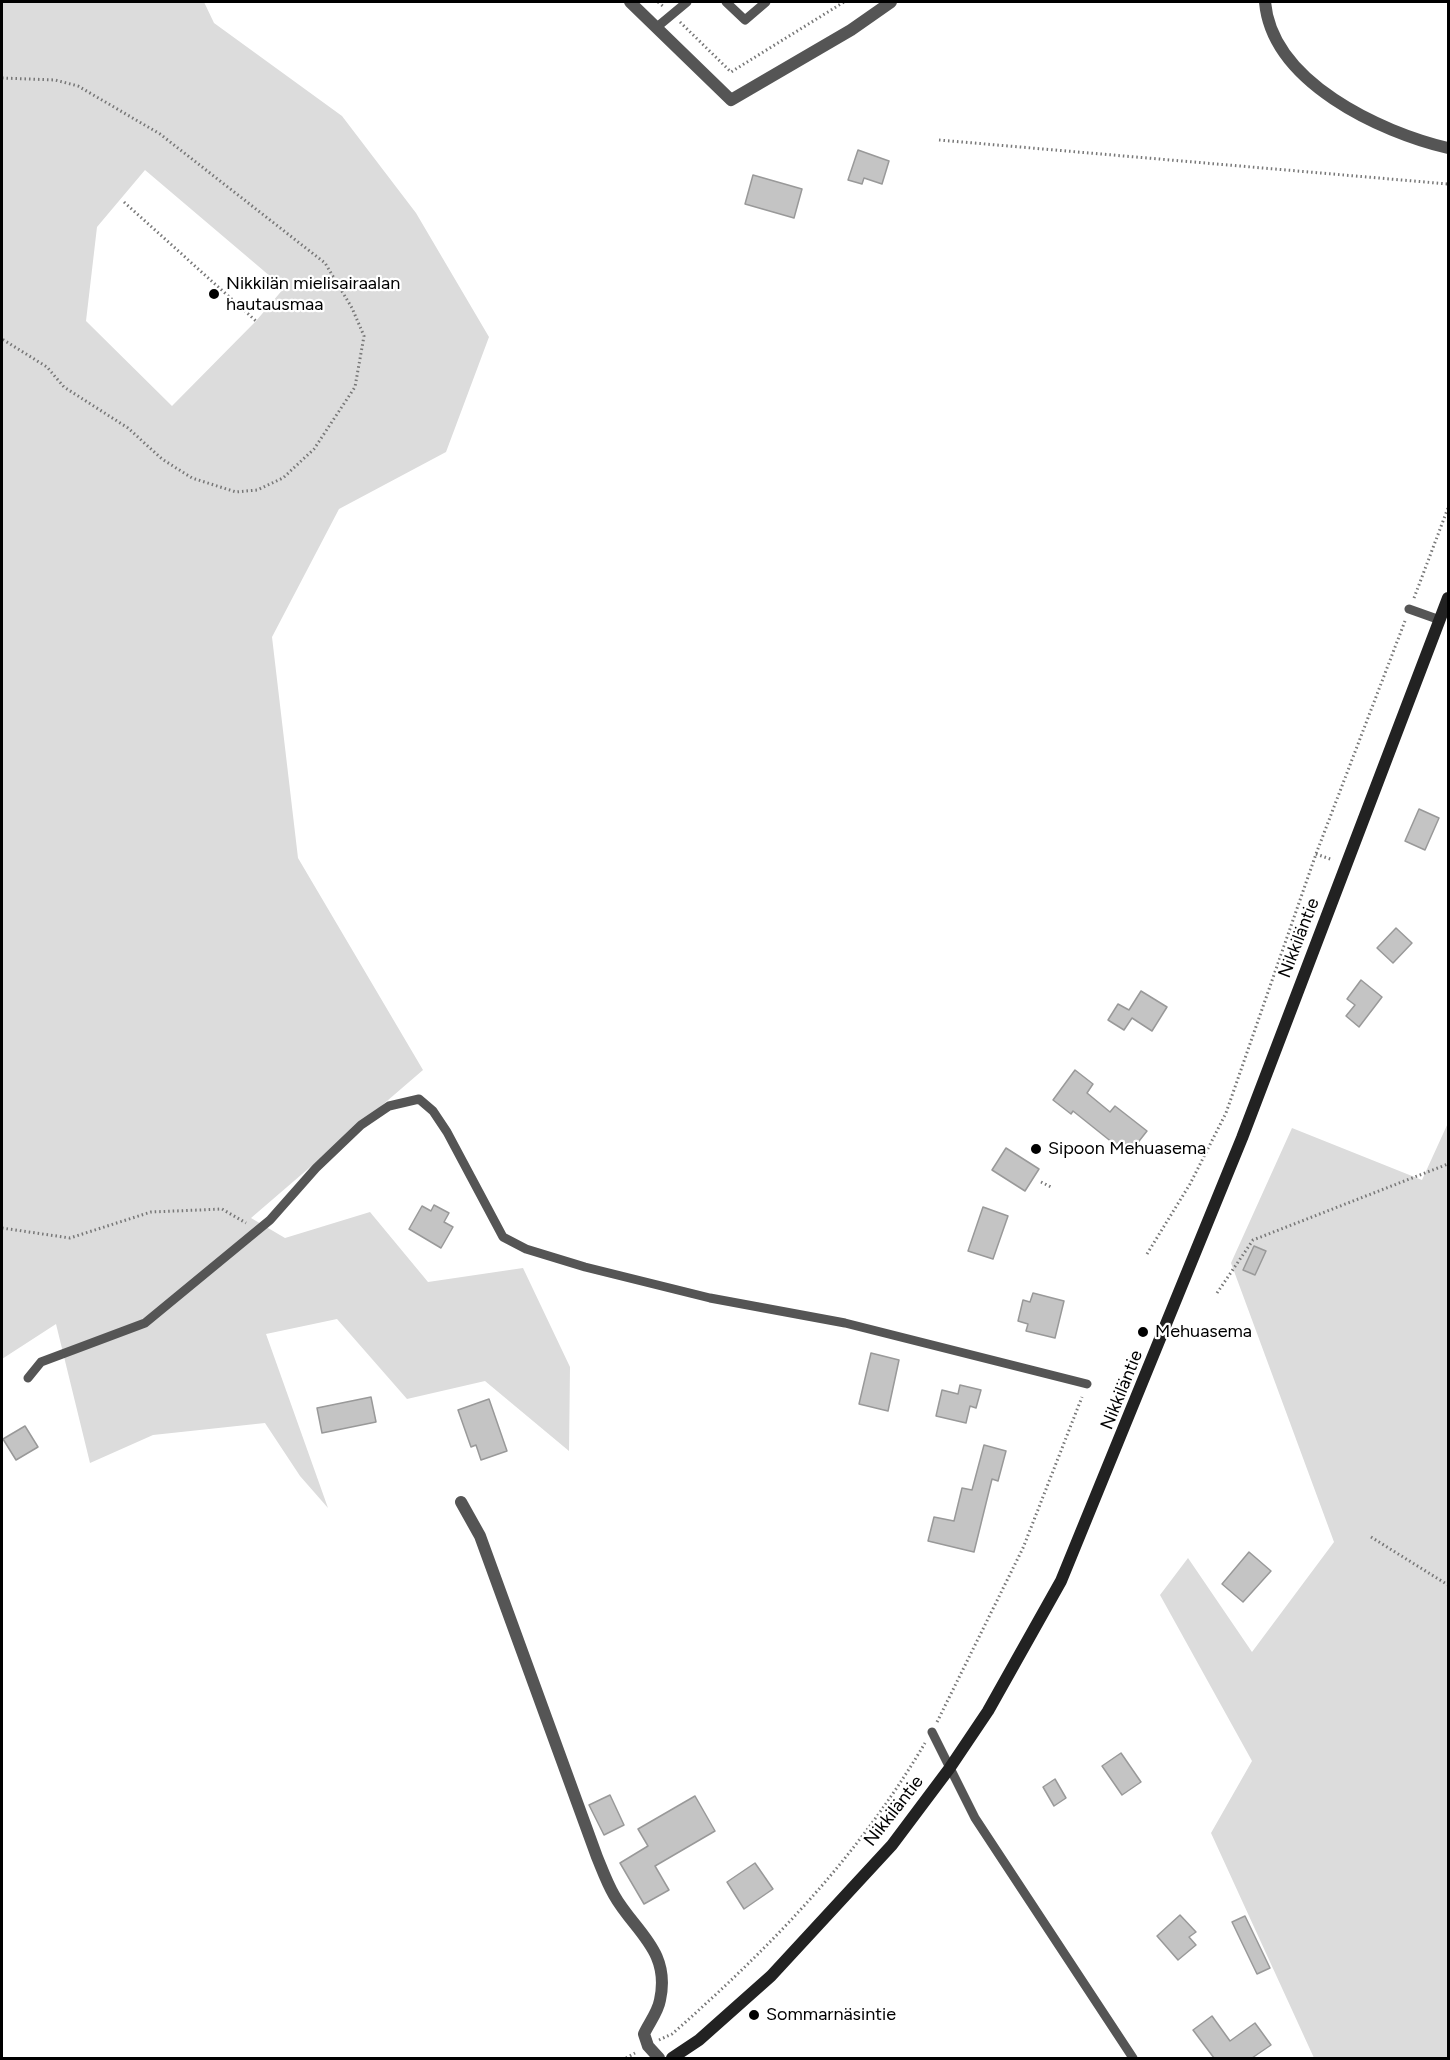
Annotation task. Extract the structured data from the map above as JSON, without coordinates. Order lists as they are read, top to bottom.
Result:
{
  "streets": {
    "street": ["Nikkiläntie"]
  },
  "places": [
    "Nikkilän mielisairaalan hautausmaa",
    "Sipoon Mehuasema",
    "Mehuasema",
    "Sommarnäsintie"
  ]
}
